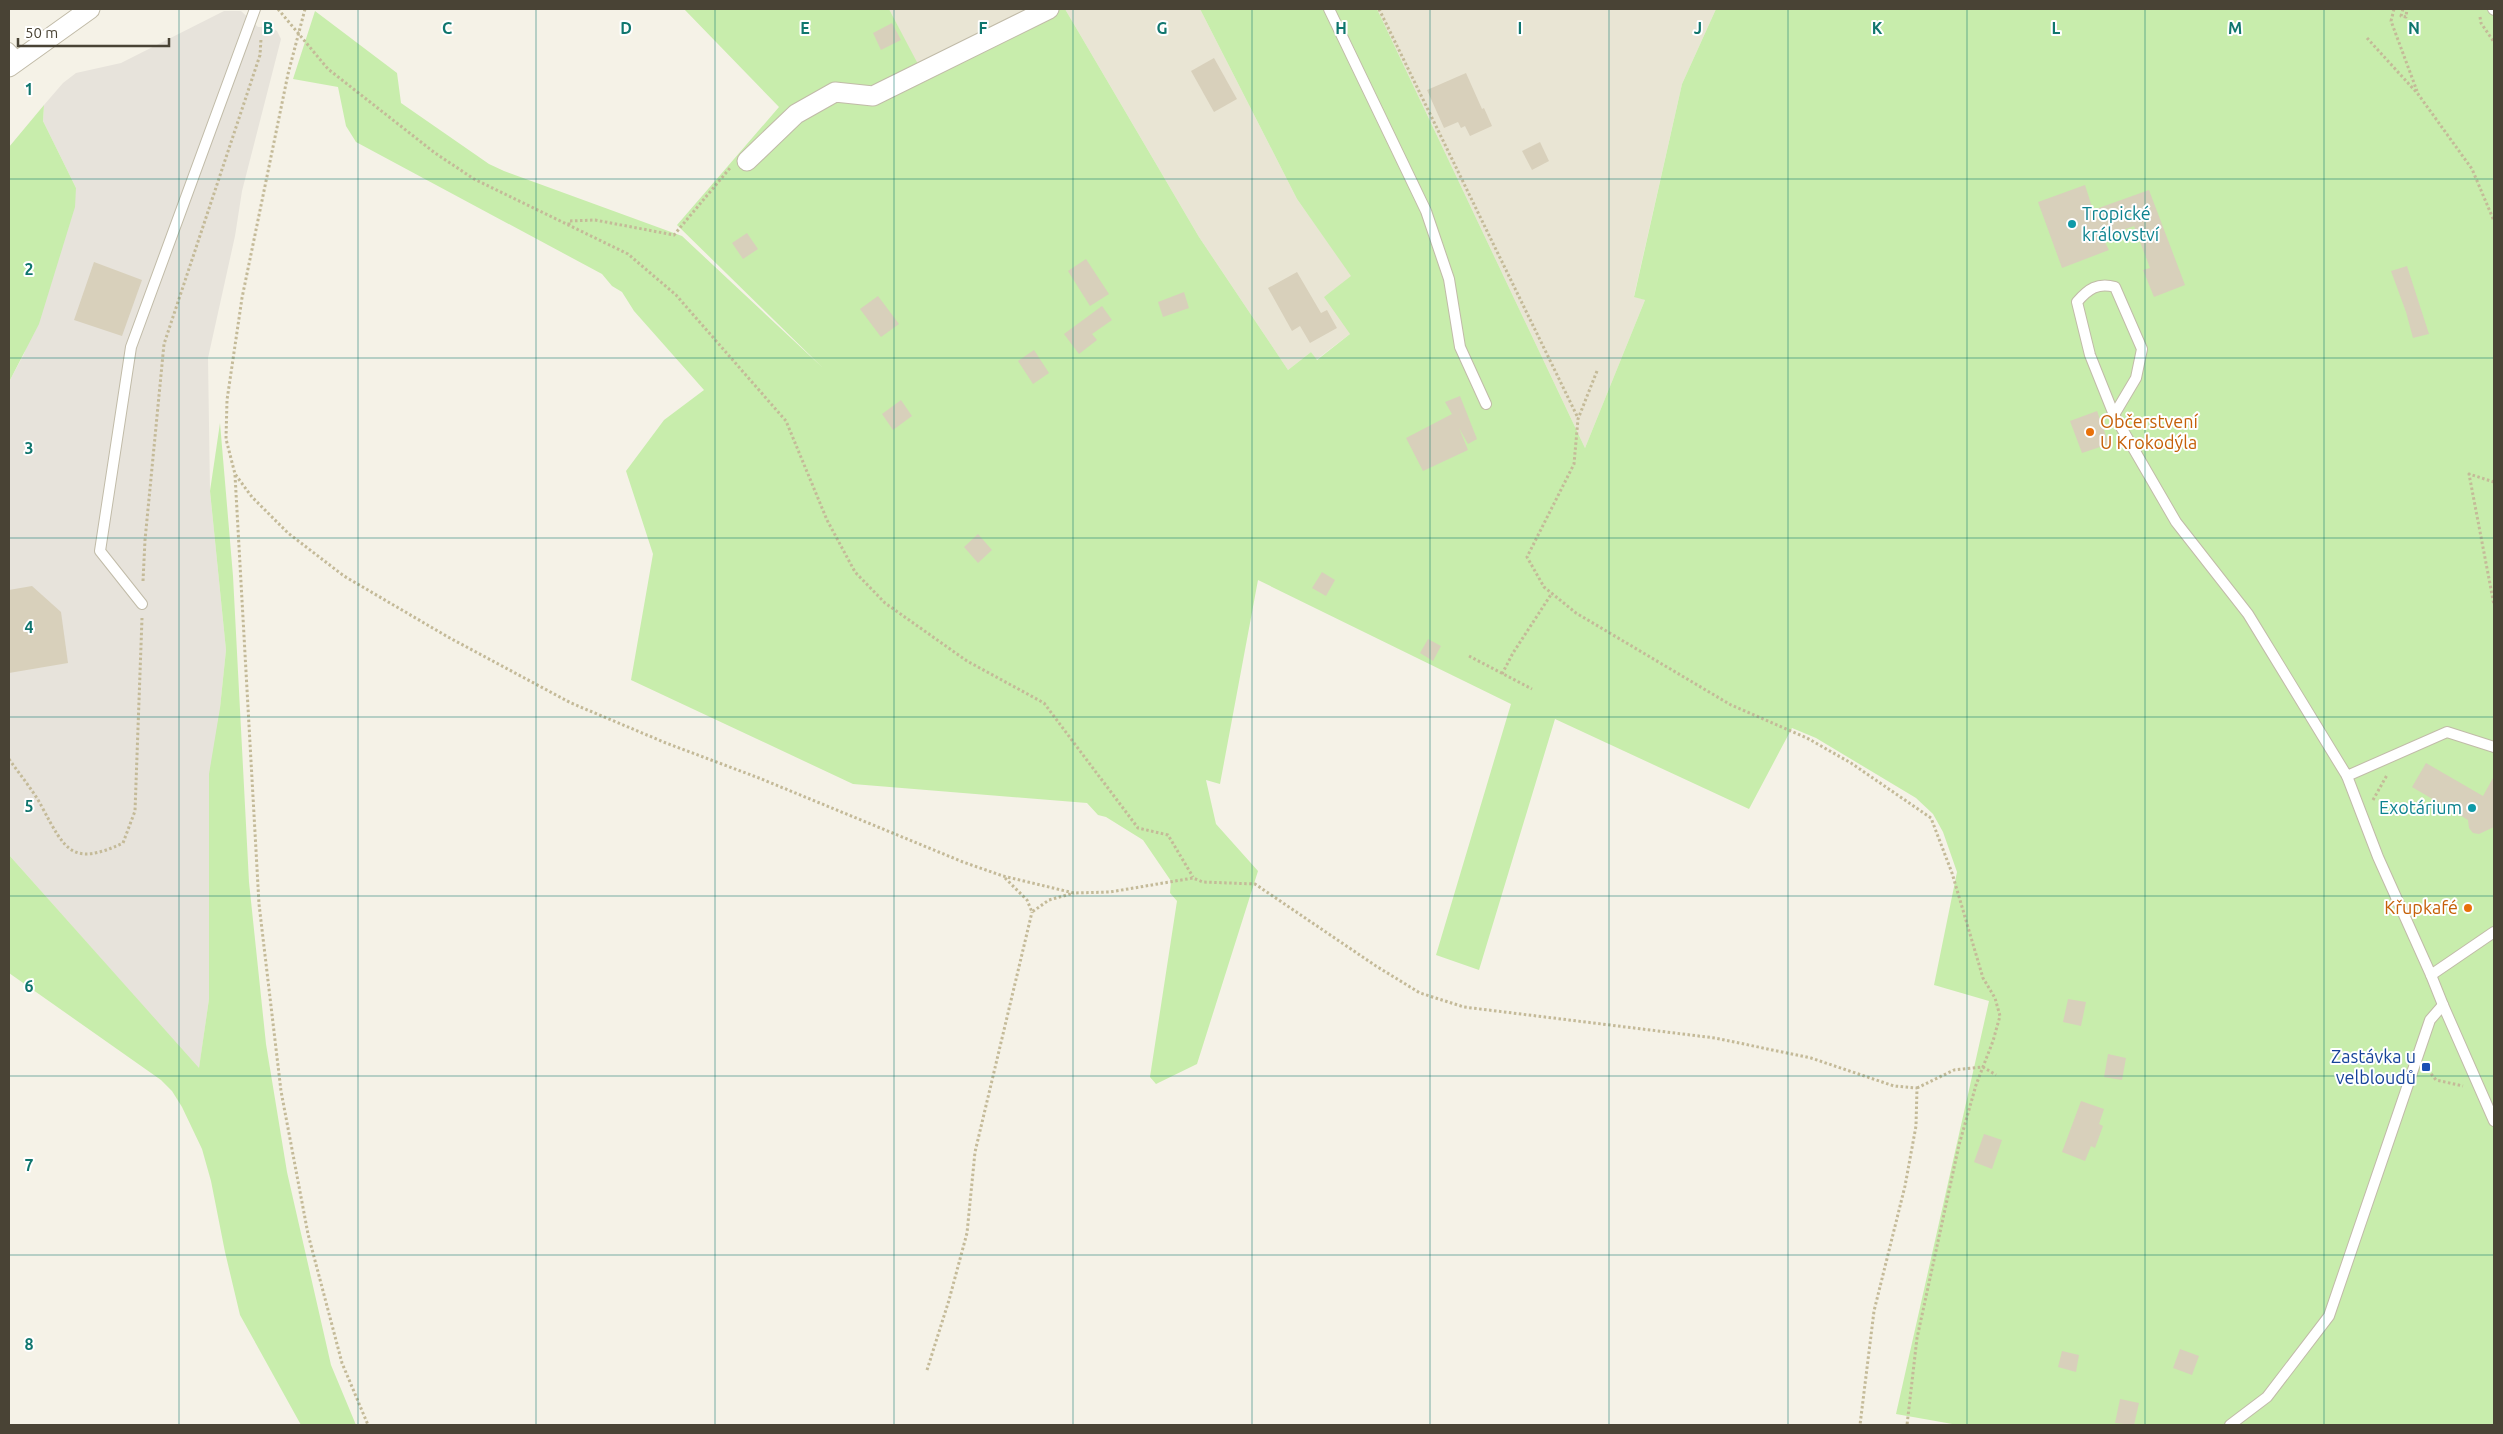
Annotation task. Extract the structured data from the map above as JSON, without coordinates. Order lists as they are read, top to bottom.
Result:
{
  "places": {
    "other": [
      "Tropické království",
      "Občerstvení U Krokodýla",
      "Exotárium",
      "Křupkafé"
    ],
    "transit": ["Zastávka u velbloudů"]
  },
  "scale_bar": "50 m",
  "grid": {
    "columns": [
      "B",
      "C",
      "D",
      "E",
      "F",
      "G",
      "H",
      "I",
      "J",
      "K",
      "L",
      "M",
      "N"
    ],
    "rows": [
      "1",
      "2",
      "3",
      "4",
      "5",
      "6",
      "7",
      "8"
    ]
  }
}
